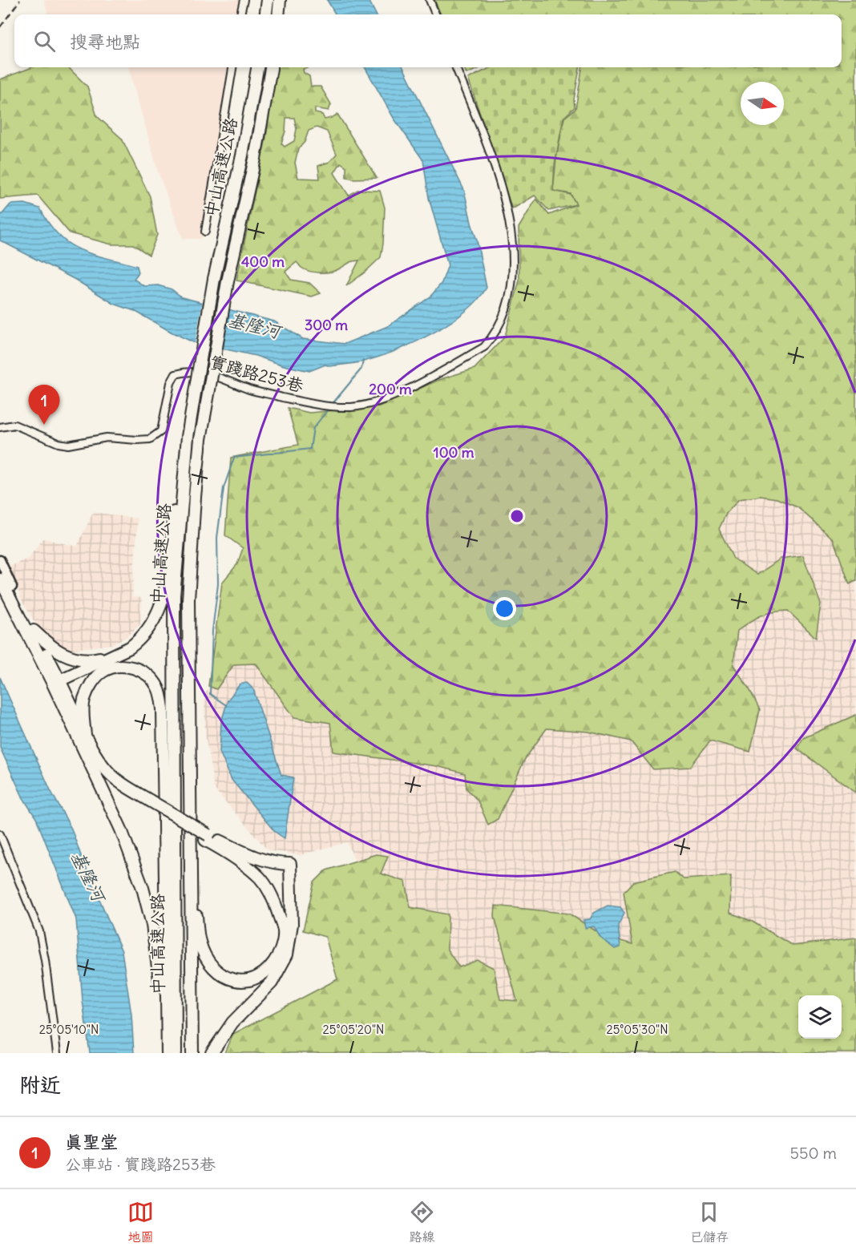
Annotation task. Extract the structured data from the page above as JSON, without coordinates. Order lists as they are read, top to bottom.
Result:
{
  "streets": {
    "highway": ["中山高速公路"],
    "street": ["實踐路253巷"]
  },
  "water": ["基隆河"],
  "north": "right",
  "page": {
    "search": "搜尋地點",
    "pins": "1",
    "heading": "附近",
    "list": [
      {
        "mark": "1",
        "name": "真聖堂",
        "note": "公車站 · 實踐路253巷",
        "value": "550 m"
      }
    ],
    "nav": ["地圖", "路線", "已儲存"]
  },
  "coordinates": ["25°05'10\"N", "25°05'20\"N", "25°05'30\"N"],
  "rings": [
    "400 m",
    "300 m",
    "200 m",
    "100 m"
  ]
}
